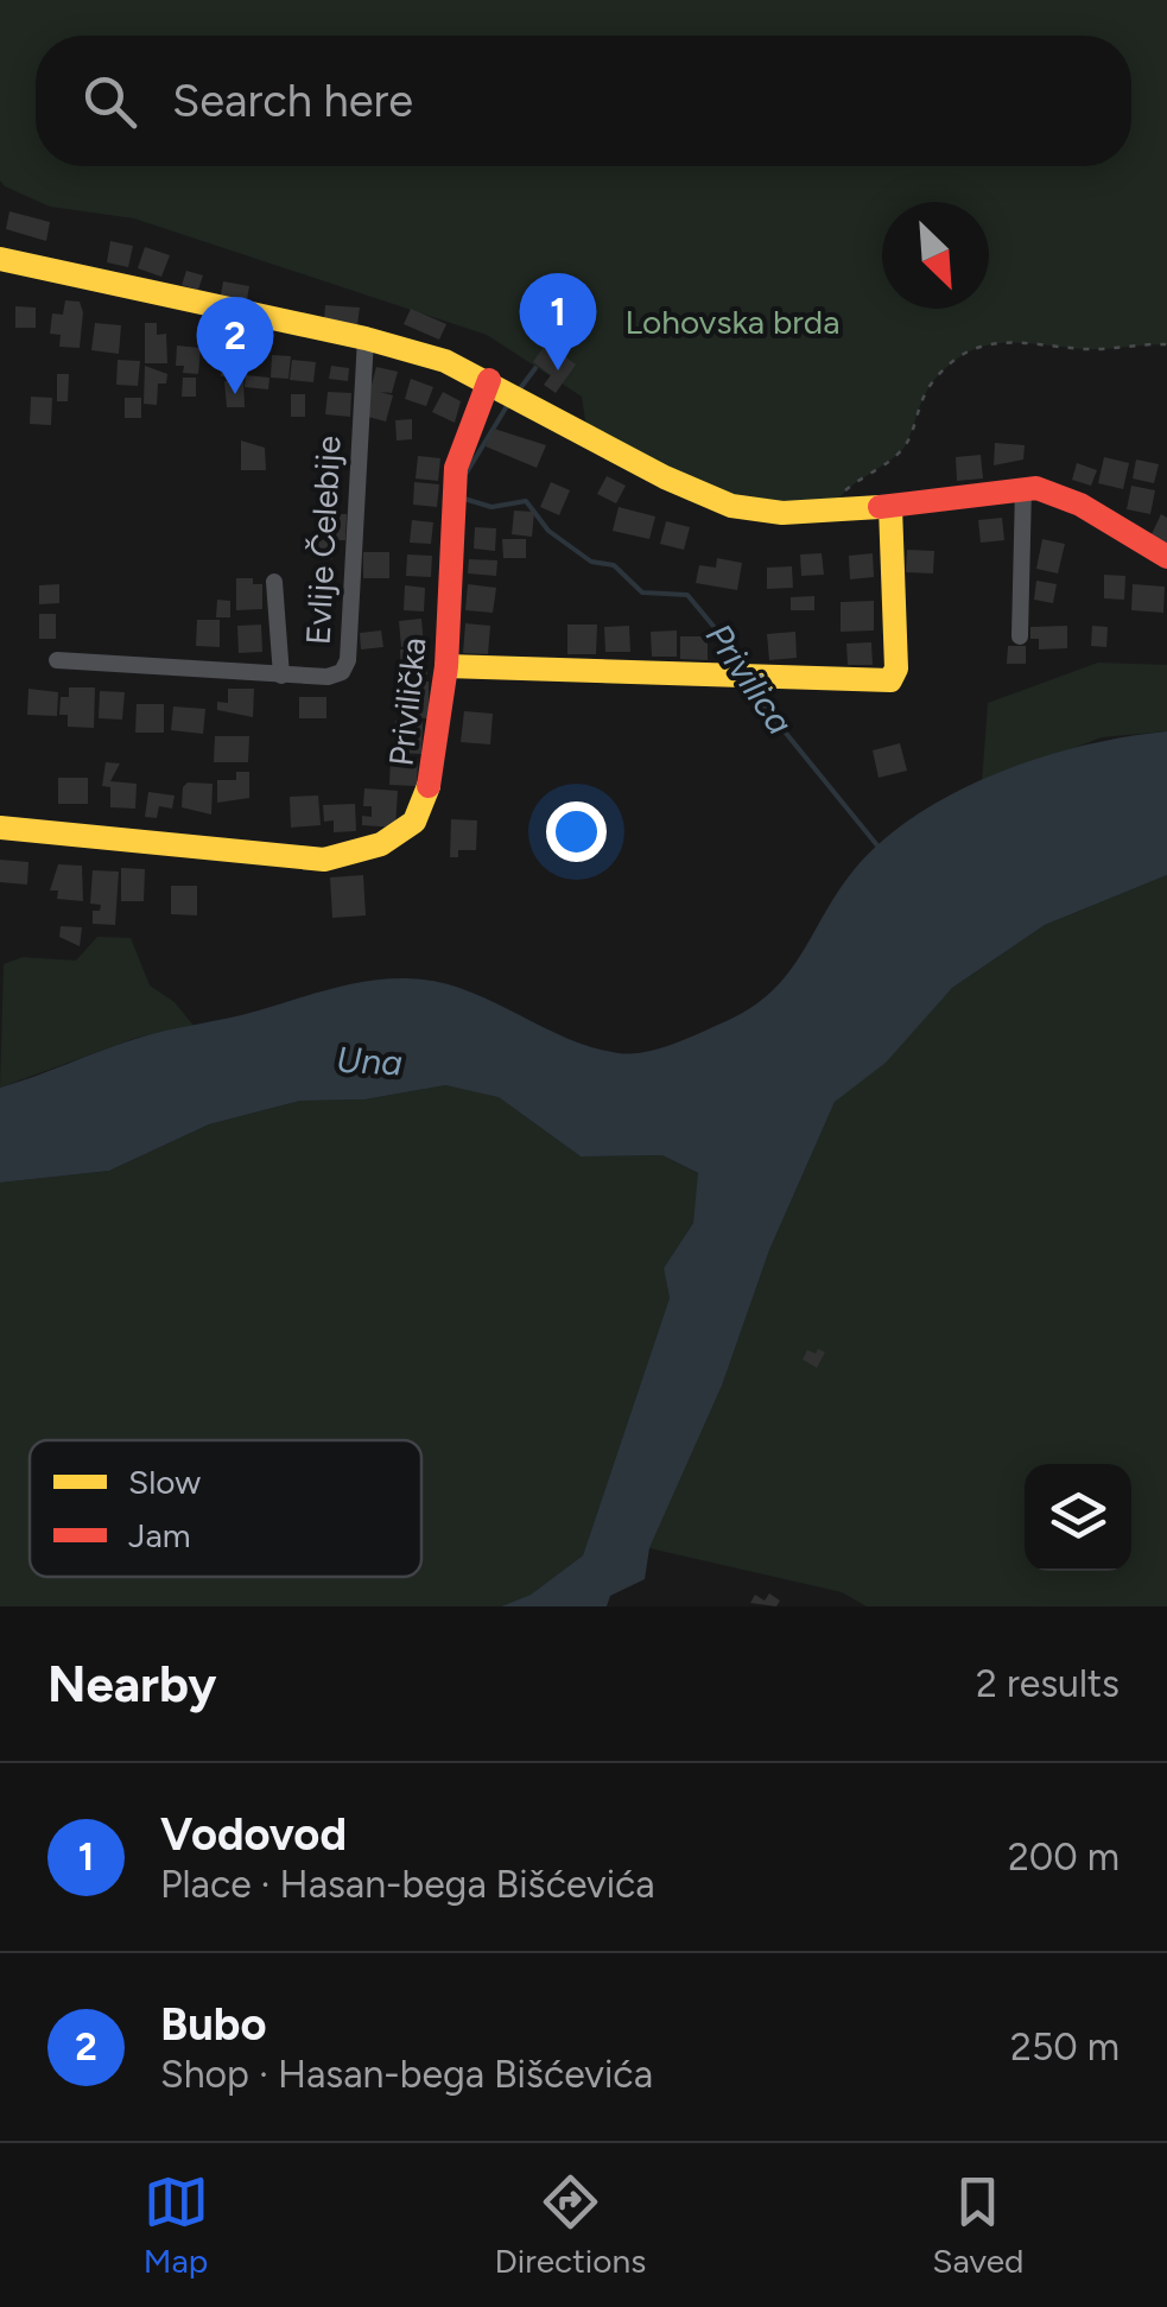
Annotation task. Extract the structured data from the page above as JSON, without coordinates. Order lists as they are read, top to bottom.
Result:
{
  "streets": {
    "street": ["Evlije Čelebije", "Privilička"]
  },
  "water": ["Privilica", "Una"],
  "parks": ["Lohovska brda"],
  "legend": ["Slow", "Jam"],
  "north": "bottom right",
  "page": {
    "search": "Search here",
    "pins": ["1", "2"],
    "heading": ["Nearby", "2 results"],
    "list": [
      {
        "mark": "1",
        "name": "Vodovod",
        "note": "Place · Hasan-bega Bišćevića",
        "value": "200 m"
      },
      {
        "mark": "2",
        "name": "Bubo",
        "note": "Shop · Hasan-bega Bišćevića",
        "value": "250 m"
      }
    ],
    "nav": ["Map", "Directions", "Saved"]
  }
}
